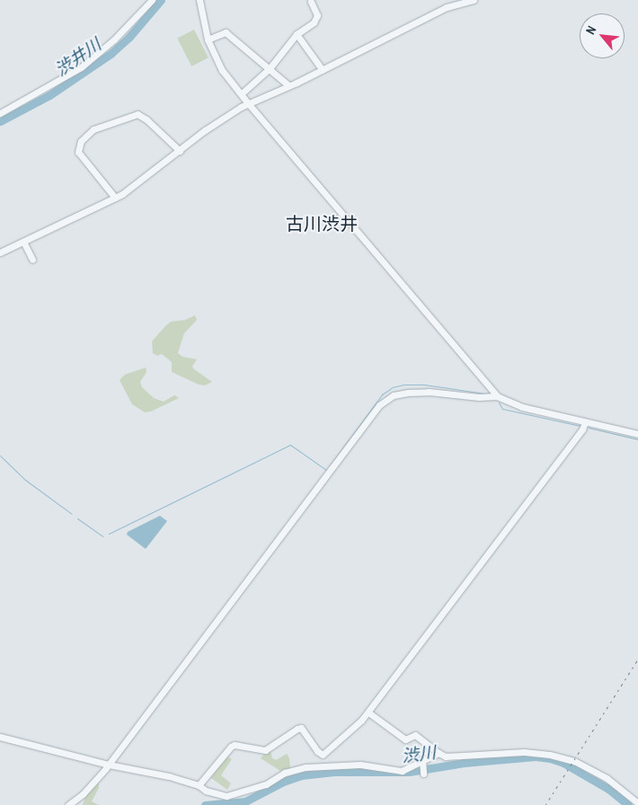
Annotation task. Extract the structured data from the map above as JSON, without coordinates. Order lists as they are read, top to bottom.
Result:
{
  "districts": ["古川渋井"],
  "water": ["渋井川", "渋川"],
  "north": "top left"
}
